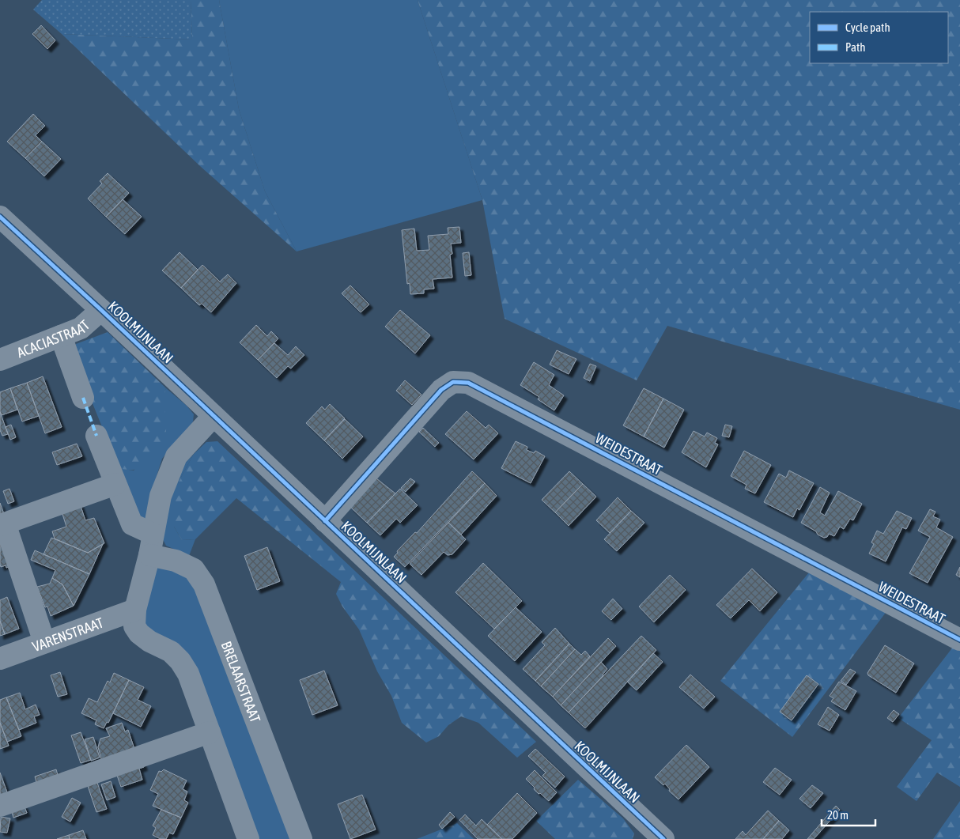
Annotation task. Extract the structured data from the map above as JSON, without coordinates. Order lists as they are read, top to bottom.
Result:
{
  "streets": {
    "street": [
      "KOOLMIJNLAAN",
      "ACACIASTRAAT",
      "WEIDESTRAAT",
      "VARENSTRAAT",
      "BRELAARSTRAAT"
    ]
  },
  "crossings": [
    ["KOOLMIJNLAAN", "ACACIASTRAAT"],
    ["KOOLMIJNLAAN", "WEIDESTRAAT"]
  ],
  "legend": ["Cycle path", "Path"],
  "scale_bar": "20 m"
}
